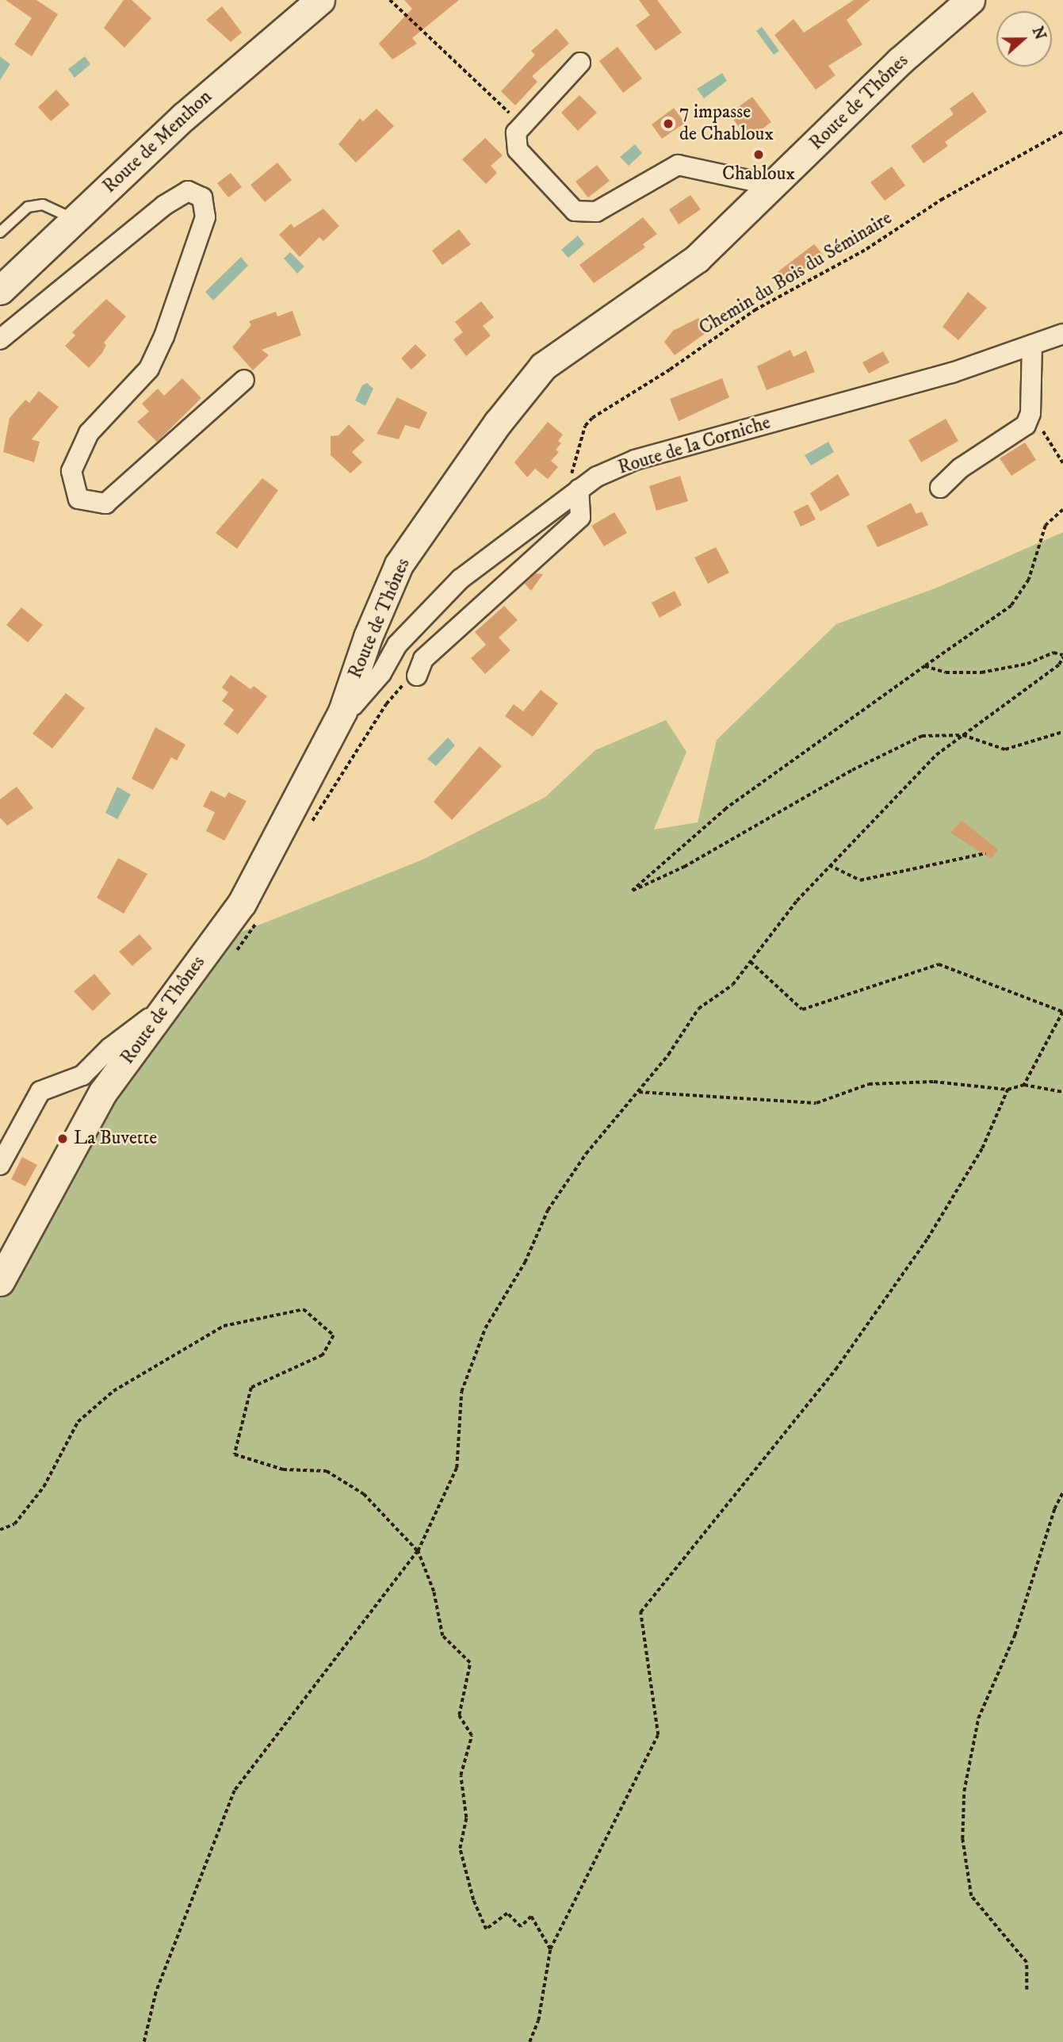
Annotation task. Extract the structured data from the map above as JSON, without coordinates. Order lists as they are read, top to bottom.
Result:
{
  "streets": {
    "main road": ["Route de Thônes", "Route de Menthon"],
    "street": ["Route de la Corniche"],
    "path": ["Chemin du Bois du Séminaire"]
  },
  "crossings": [
    ["Route de Thônes", "Route de la Corniche"],
    ["Chemin du Bois du Séminaire", "Route de la Corniche"]
  ],
  "places": ["7 impasse de Chabloux", "Chabloux", "La Buvette"],
  "north": "right"
}
